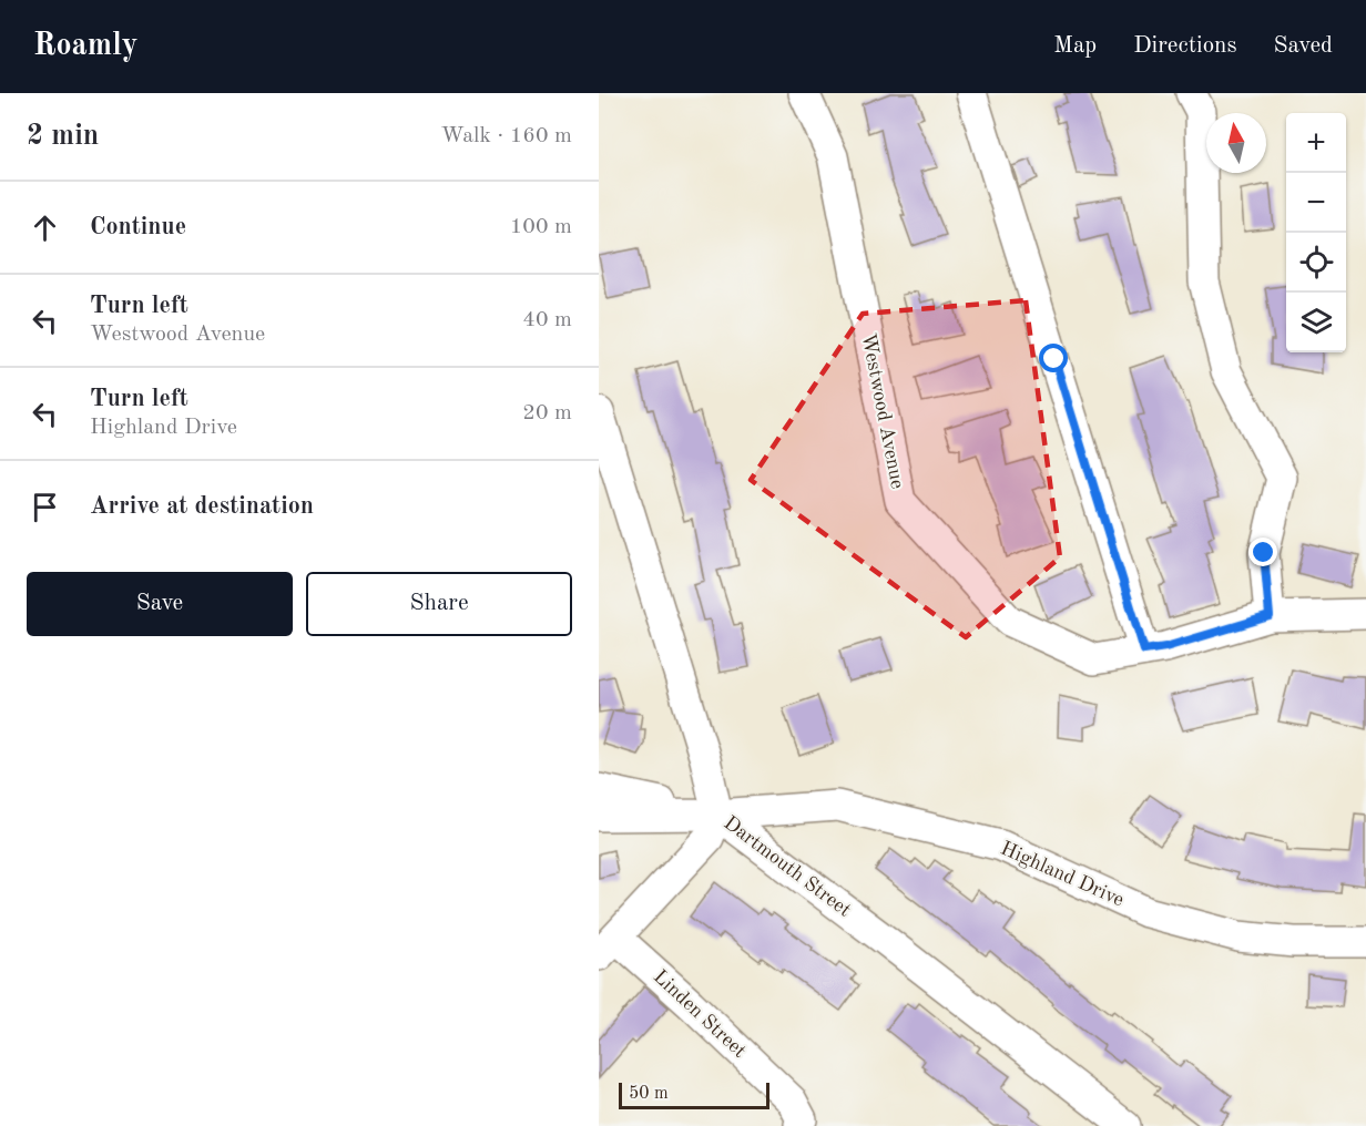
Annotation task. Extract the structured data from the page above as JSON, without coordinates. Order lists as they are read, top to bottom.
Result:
{
  "streets": {
    "street": [
      "Westwood Avenue",
      "Dartmouth Street",
      "Highland Drive",
      "Linden Street"
    ]
  },
  "crossings": [
    ["Dartmouth Street", "Highland Drive"]
  ],
  "scale_bar": "50 m",
  "north": "top",
  "page": {
    "header": "Roamly",
    "nav": ["Map", "Directions", "Saved"],
    "heading": ["2 min", "Walk · 160 m"],
    "map_buttons": ["+", "−"],
    "list": [
      ["Continue", "100 m"],
      ["Turn left", "Westwood Avenue", "40 m"],
      ["Turn left", "Highland Drive", "20 m"],
      "Arrive at destination"
    ],
    "buttons": ["Save", "Share"],
    "scale": "50 m"
  }
}
